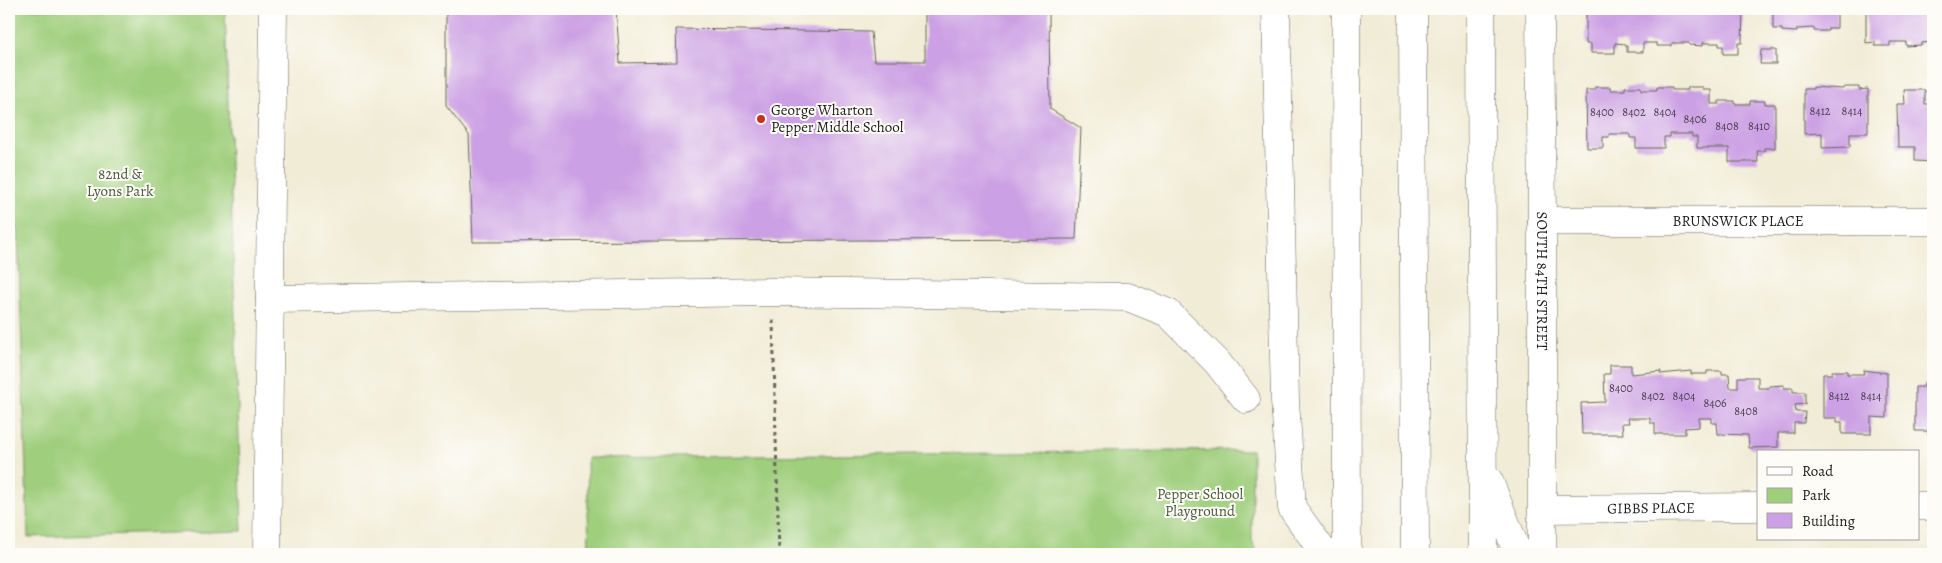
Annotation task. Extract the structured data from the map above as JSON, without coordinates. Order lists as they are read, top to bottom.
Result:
{
  "streets": {
    "street": ["BRUNSWICK PLACE", "SOUTH 84TH STREET", "GIBBS PLACE"]
  },
  "crossings": [
    ["BRUNSWICK PLACE", "SOUTH 84TH STREET"],
    ["SOUTH 84TH STREET", "GIBBS PLACE"]
  ],
  "parks": ["82nd & Lyons Park", "Pepper School Playground"],
  "places": ["George Wharton Pepper Middle School"],
  "house_numbers": [
    "8412",
    "8414",
    "8400",
    "8402",
    "8404",
    "8406",
    "8408",
    "8410",
    "8400",
    "8402",
    "8404",
    "8412",
    "8414",
    "8406",
    "8408"
  ],
  "legend": ["Road", "Park", "Building"]
}
